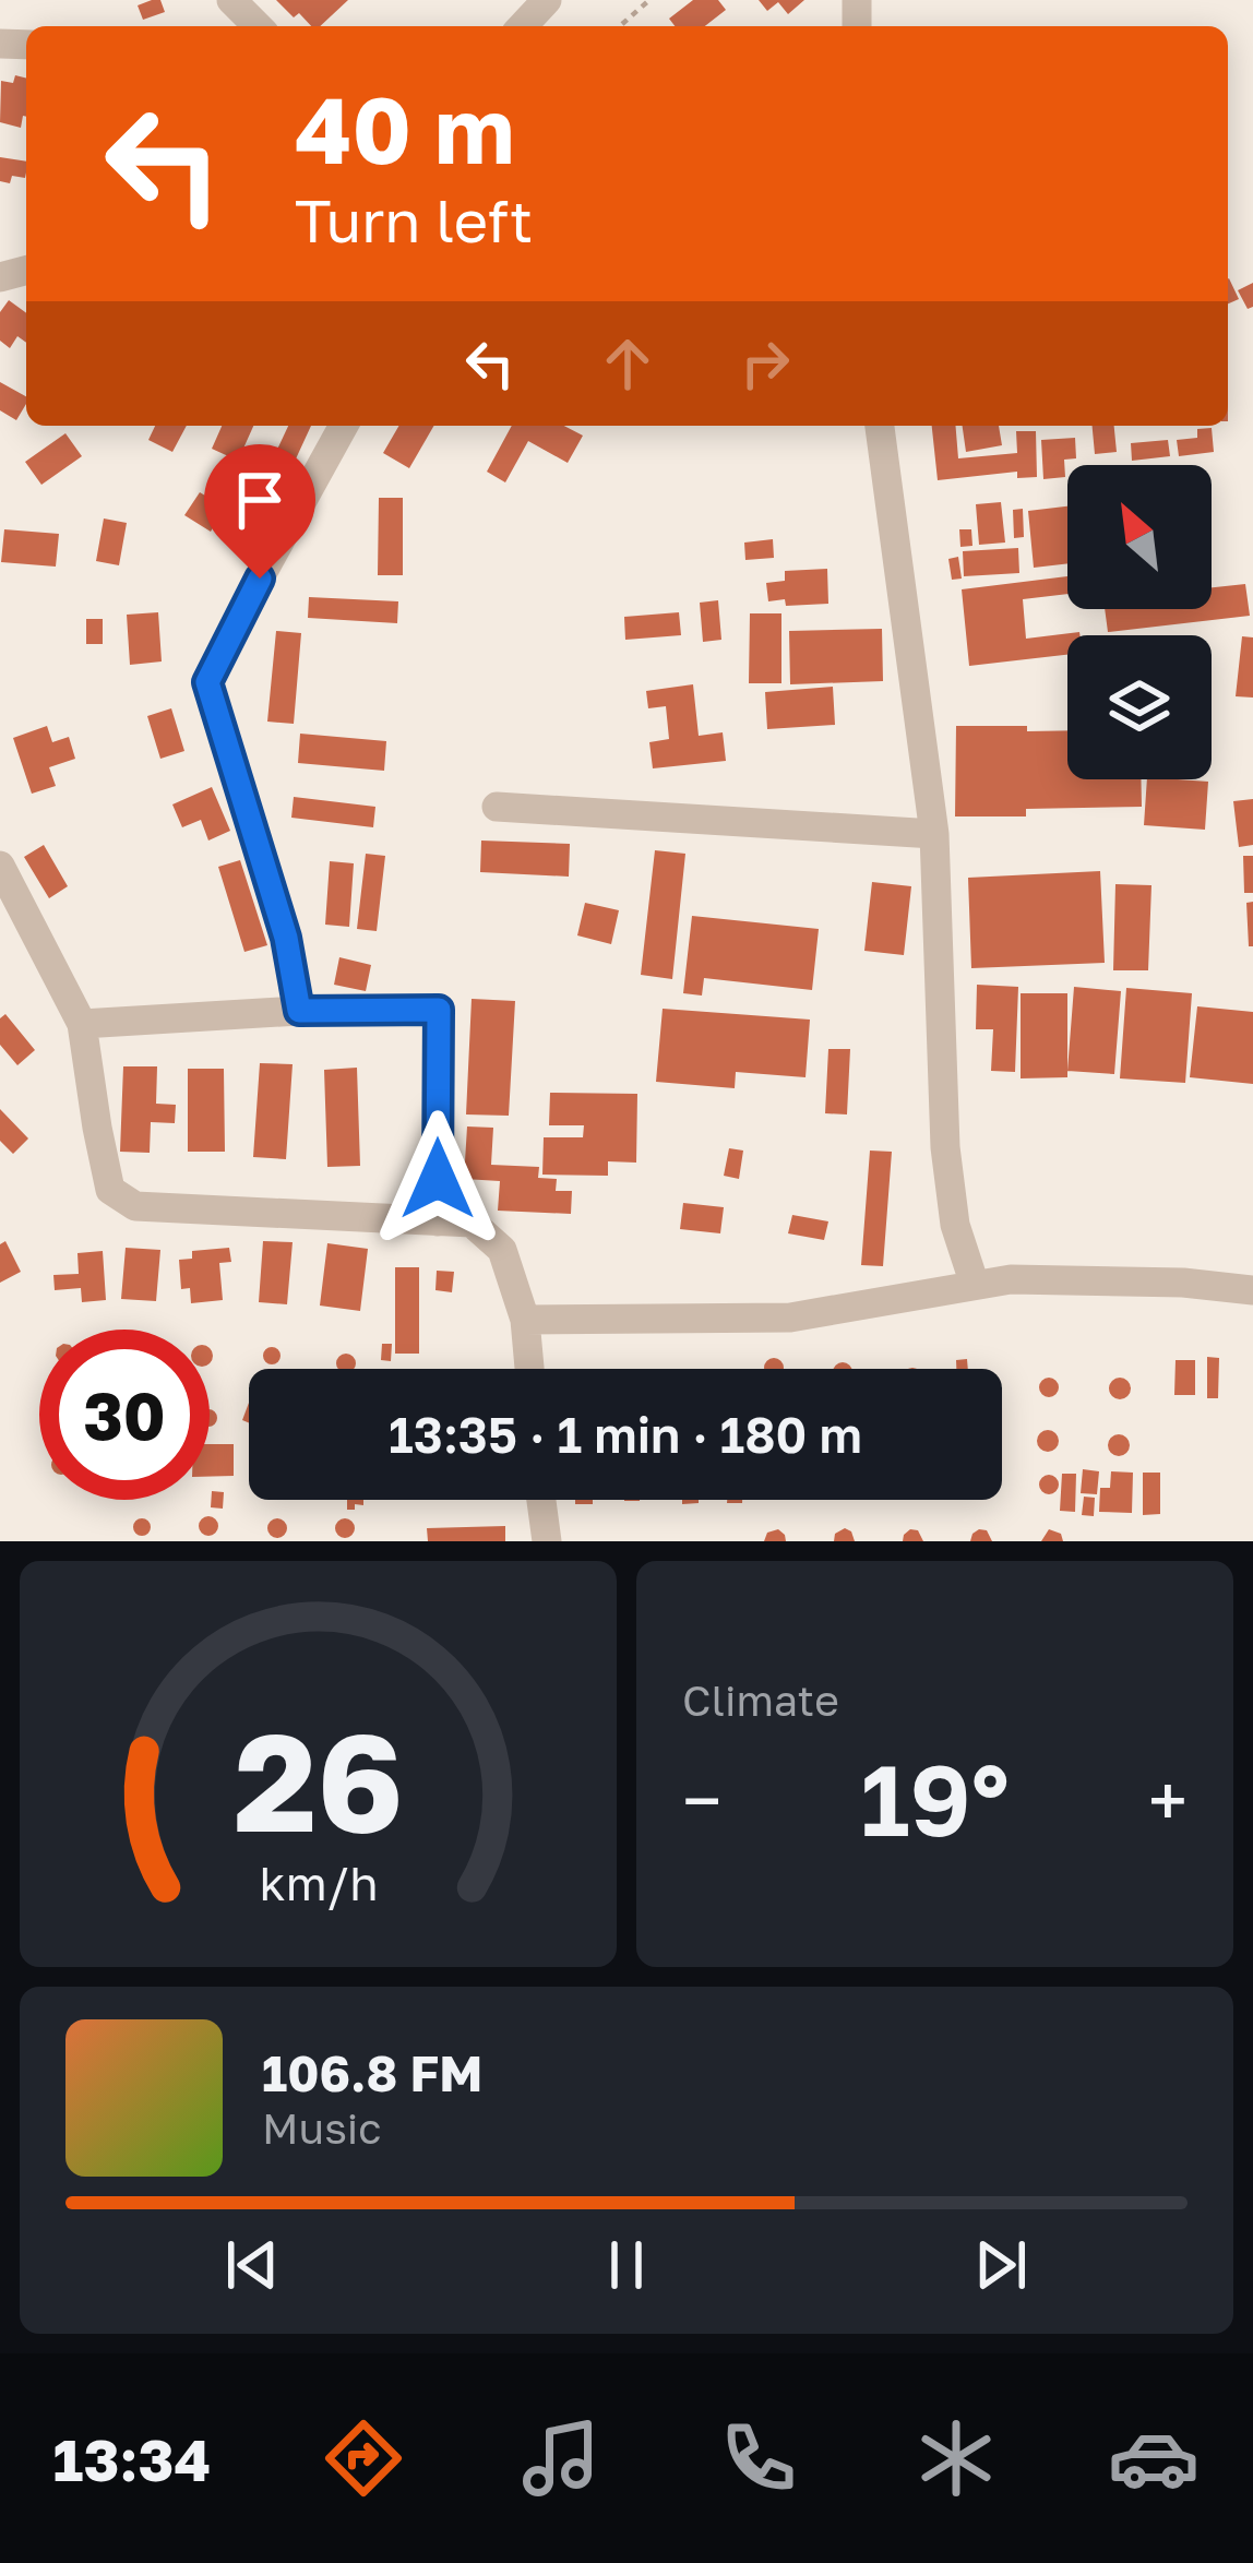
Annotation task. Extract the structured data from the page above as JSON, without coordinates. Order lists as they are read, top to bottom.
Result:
{
  "north": "top left",
  "page": {
    "turn": ["40 m", "Turn left"],
    "limit": "30",
    "trip": "13:35 · 1 min · 180 m",
    "tile": "Climate",
    "heat": ["−", "19°", "+"],
    "song": ["106.8 FM", "Music"],
    "tabs": "13:34",
    "gauge": ["26", "km/h"]
  }
}
